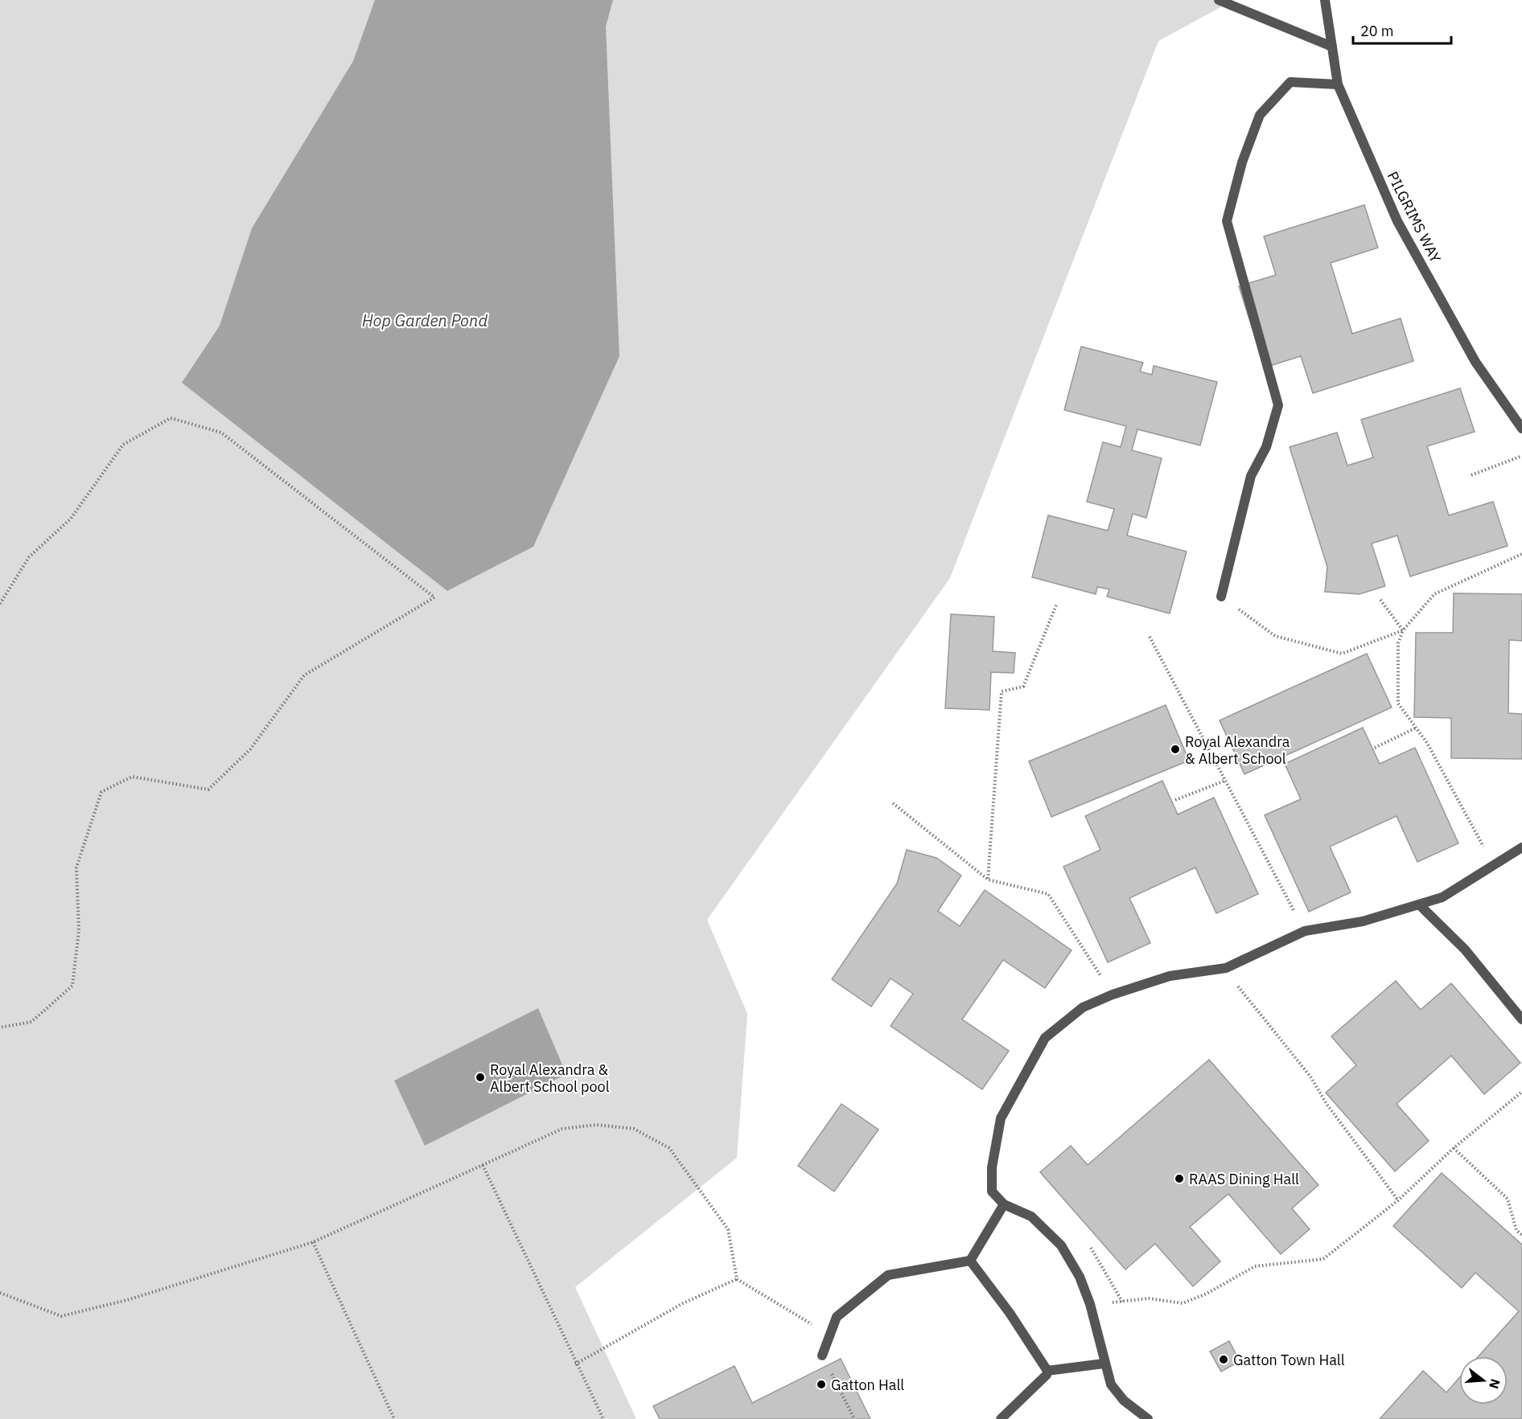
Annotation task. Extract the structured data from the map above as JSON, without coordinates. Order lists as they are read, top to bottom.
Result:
{
  "streets": {
    "lane": ["PILGRIMS WAY"]
  },
  "water": ["Hop Garden Pond"],
  "places": [
    "Royal Alexandra & Albert School",
    "Royal Alexandra & Albert School pool",
    "RAAS Dining Hall",
    "Gatton Town Hall",
    "Gatton Hall"
  ],
  "scale_bar": "20 m",
  "north": "right"
}
